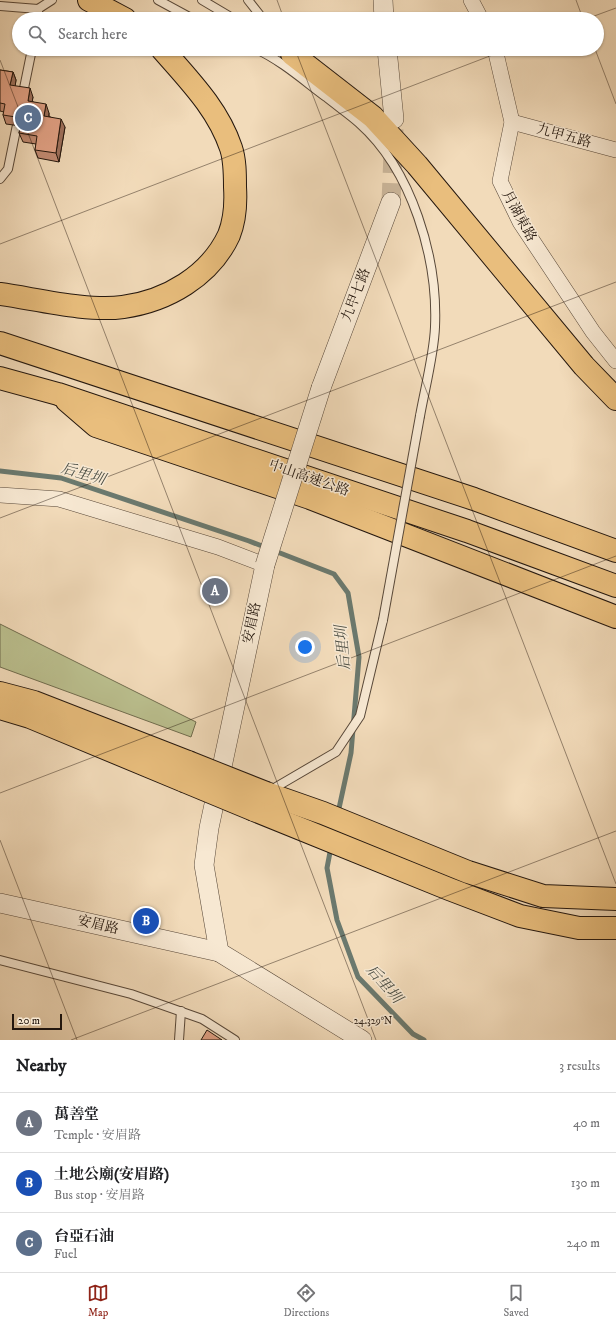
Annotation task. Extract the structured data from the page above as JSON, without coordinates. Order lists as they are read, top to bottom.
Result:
{
  "streets": {
    "highway": ["中山高速公路"],
    "street": [
      "九甲五路",
      "月湖東路",
      "九甲七路",
      "安眉路"
    ]
  },
  "crossings": [
    ["九甲五路", "月湖東路"],
    ["九甲七路", "安眉路"]
  ],
  "water": ["后里圳"],
  "scale_bar": "20 m",
  "page": {
    "search": "Search here",
    "pins": ["C", "A", "B"],
    "scale": "20 m",
    "heading": ["Nearby", "3 results"],
    "list": [
      {
        "mark": "A",
        "name": "萬善堂",
        "note": "Temple · 安眉路",
        "value": "40 m"
      },
      {
        "mark": "B",
        "name": "土地公廟(安眉路)",
        "note": "Bus stop · 安眉路",
        "value": "130 m"
      },
      {
        "mark": "C",
        "name": "台亞石油",
        "note": "Fuel",
        "value": "240 m"
      }
    ],
    "nav": ["Map", "Directions", "Saved"]
  },
  "coordinates": ["24.329°N"]
}
